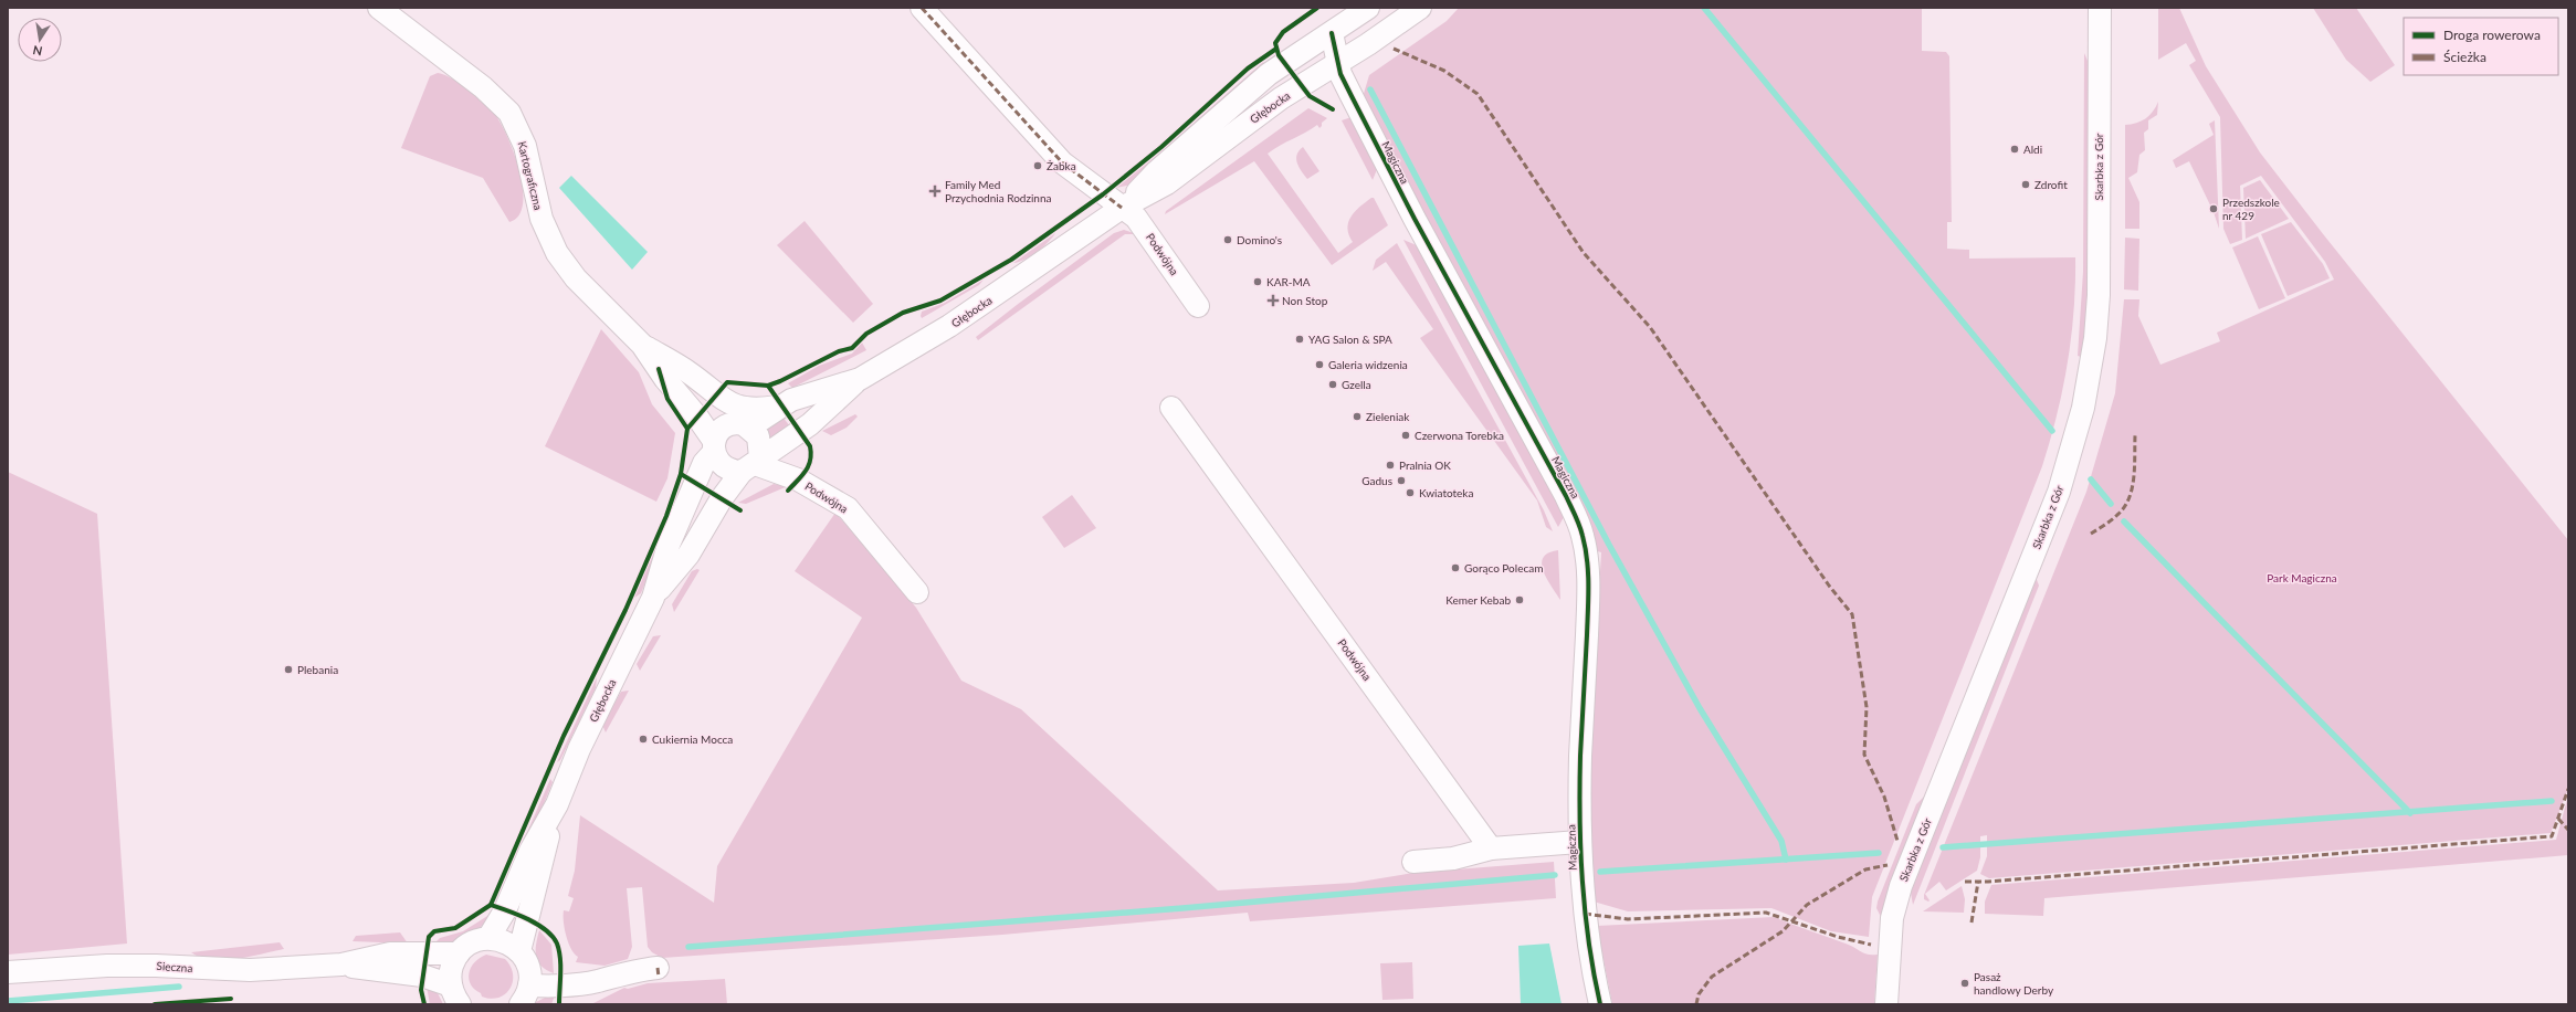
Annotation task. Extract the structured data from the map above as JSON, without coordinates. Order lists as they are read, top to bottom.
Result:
{
  "streets": {
    "street": [
      "Głębocka",
      "Magiczna",
      "Skarbka z Gór",
      "Kartograficzna",
      "Podwójna",
      "Sieczna"
    ]
  },
  "crossings": [
    ["Głębocka", "Magiczna"],
    ["Głębocka", "Kartograficzna"],
    ["Głębocka", "Podwójna"],
    ["Kartograficzna", "Podwójna"]
  ],
  "parks": ["Park Magiczna"],
  "places": {
    "other": [
      "Aldi",
      "Żabka",
      "Zdrofit",
      "Przedszkole nr 429",
      "Domino's",
      "KAR-MA",
      "YAG Salon & SPA",
      "Galeria widzenia",
      "Gzella",
      "Zieleniak",
      "Czerwona Torebka",
      "Pralnia OK",
      "Gadus",
      "Kwiatoteka",
      "Gorąco Polecam",
      "Kemer Kebab",
      "Plebania",
      "Cukiernia Mocca",
      "Pasaż handlowy Derby"
    ],
    "health": ["Family Med Przychodnia Rodzinna", "Non Stop"]
  },
  "legend": ["Droga rowerowa", "Ścieżka"],
  "north": "bottom"
}
